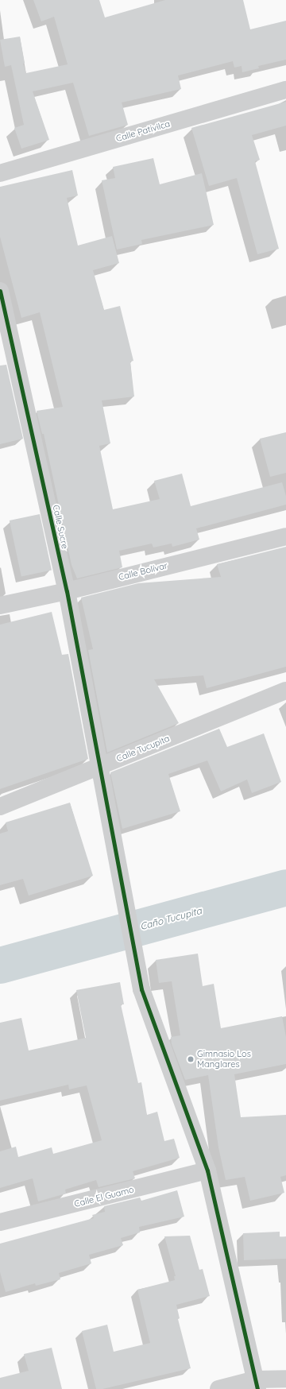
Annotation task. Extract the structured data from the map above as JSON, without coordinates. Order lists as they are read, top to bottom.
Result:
{
  "streets": {
    "street": [
      "Calle Pativilca",
      "Calle Sucre",
      "Calle Bolívar",
      "Calle Tucupita",
      "Calle El Guamo"
    ]
  },
  "crossings": [
    ["Calle Sucre", "Calle Bolívar"],
    ["Calle Sucre", "Calle Tucupita"],
    ["Calle Sucre", "Calle El Guamo"]
  ],
  "water": ["Caño Tucupita"],
  "places": ["Gimnasio Los Manglares"]
}
